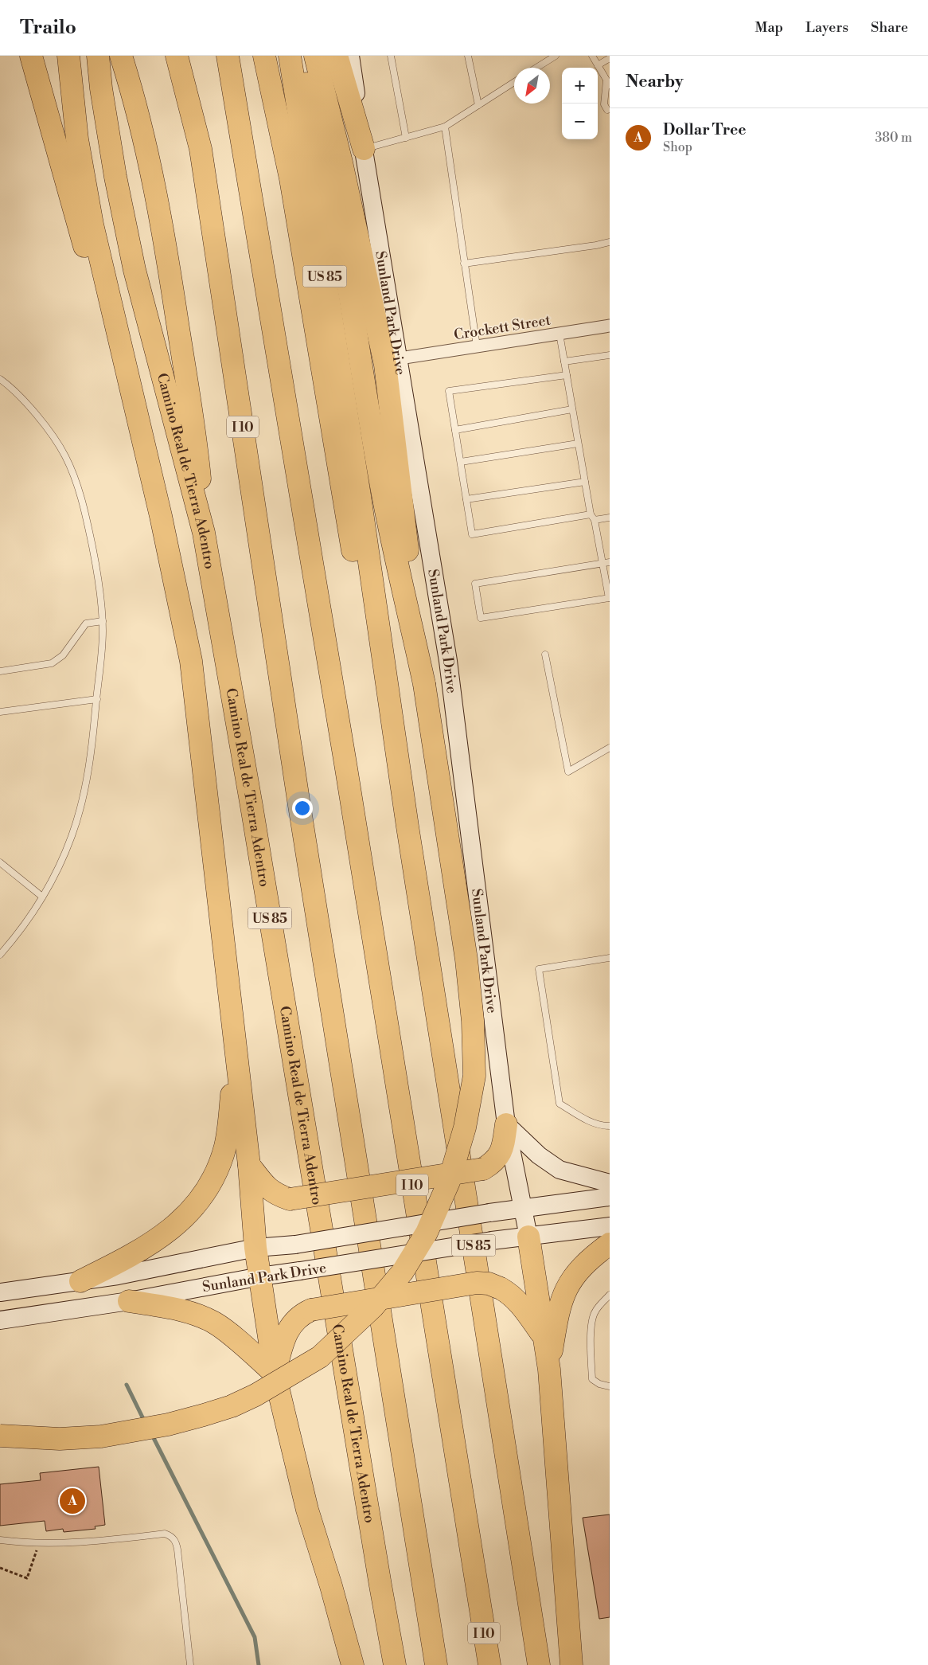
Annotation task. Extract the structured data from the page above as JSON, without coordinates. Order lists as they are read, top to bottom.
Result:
{
  "streets": {
    "highway": ["US 85", "I 10", "Camino Real de Tierra Adentro"],
    "main road": ["Sunland Park Drive"],
    "street": ["Crockett Street"]
  },
  "crossings": [
    ["Sunland Park Drive", "Crockett Street"]
  ],
  "north": "bottom left",
  "page": {
    "header": "Trailo",
    "nav": ["Map", "Layers", "Share"],
    "heading": "Nearby",
    "map_buttons": ["+", "−"],
    "list": [
      {
        "mark": "A",
        "name": "Dollar Tree",
        "note": "Shop",
        "value": "380 m"
      }
    ],
    "pins": "A"
  }
}
